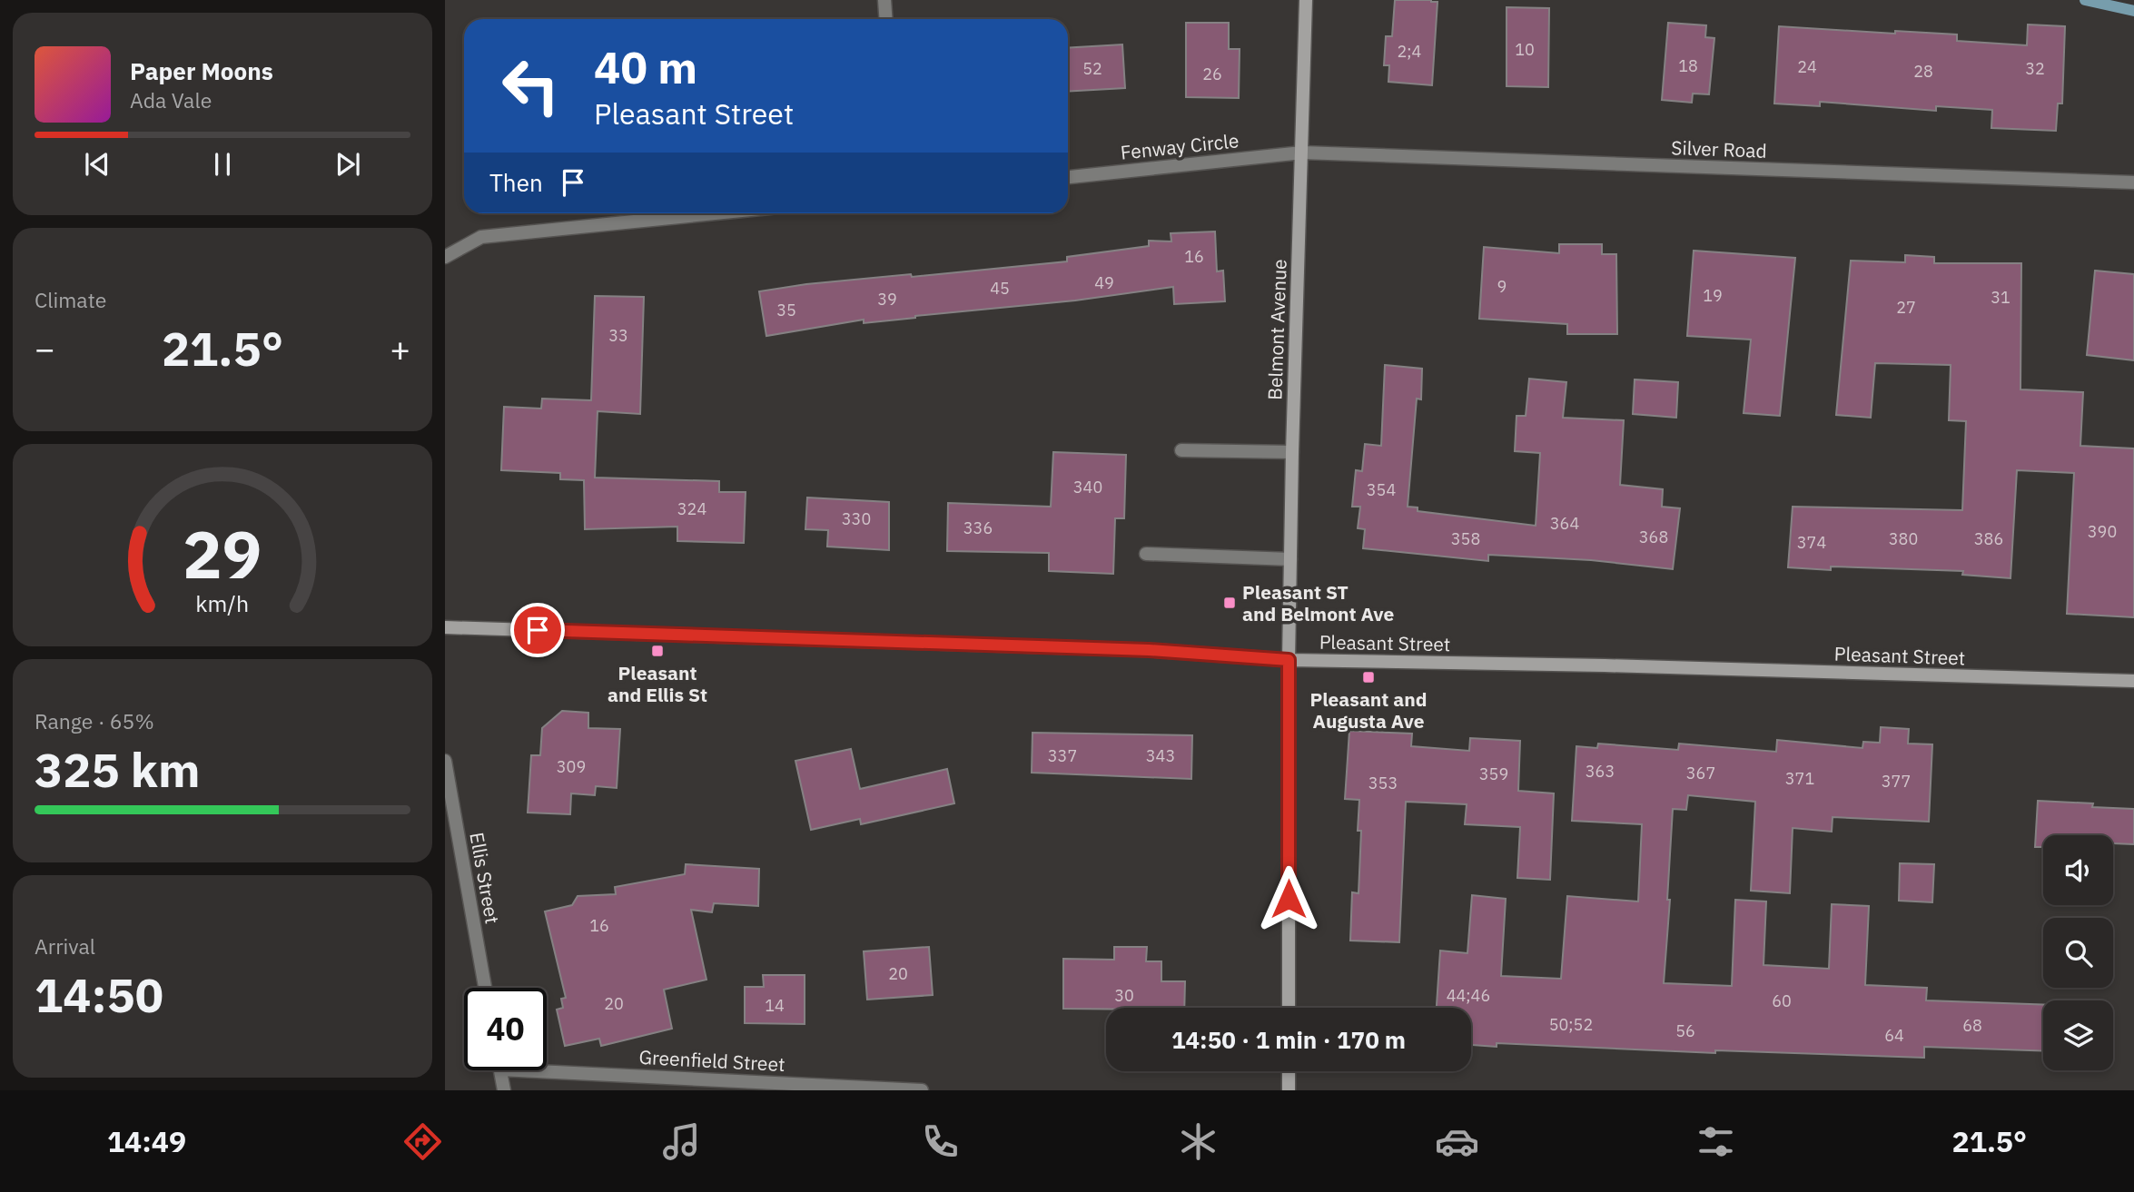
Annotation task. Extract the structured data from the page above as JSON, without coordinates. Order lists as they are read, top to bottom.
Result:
{
  "streets": {
    "main road": ["Belmont Avenue", "Pleasant Street"],
    "street": [
      "Fenway Circle",
      "Silver Road",
      "Ellis Street",
      "Greenfield Street"
    ]
  },
  "crossings": [
    ["Fenway Circle", "Silver Road"],
    ["Fenway Circle", "Belmont Avenue"],
    ["Silver Road", "Belmont Avenue"],
    ["Belmont Avenue", "Pleasant Street"]
  ],
  "places": {
    "transit": ["Pleasant ST and Belmont Ave", "Pleasant and Ellis St", "Pleasant and Augusta Ave"]
  },
  "house_numbers": [
    "10",
    "2;4",
    "18",
    "24",
    "52",
    "32",
    "28",
    "26",
    "16",
    "49",
    "9",
    "45",
    "19",
    "31",
    "39",
    "27",
    "35",
    "33",
    "340",
    "354",
    "324",
    "330",
    "364",
    "336",
    "390",
    "368",
    "358",
    "380",
    "386",
    "374",
    "337",
    "343",
    "309",
    "363",
    "367",
    "359",
    "371",
    "377",
    "353",
    "16",
    "20",
    "30",
    "44;46",
    "60",
    "20",
    "14",
    "50;52",
    "68",
    "56",
    "64"
  ],
  "page": {
    "turn": ["40 m", "Pleasant Street"],
    "song": ["Paper Moons", "Ada Vale"],
    "then": "Then",
    "tile": [
      "Climate",
      ["Range · 65%", "325 km"],
      ["Arrival", "14:50"]
    ],
    "heat": ["−", "21.5°", "+"],
    "limit": "40",
    "trip": "14:50 · 1 min · 170 m",
    "tabs": ["14:49", "21.5°"],
    "gauge": ["29", "km/h"]
  }
}
